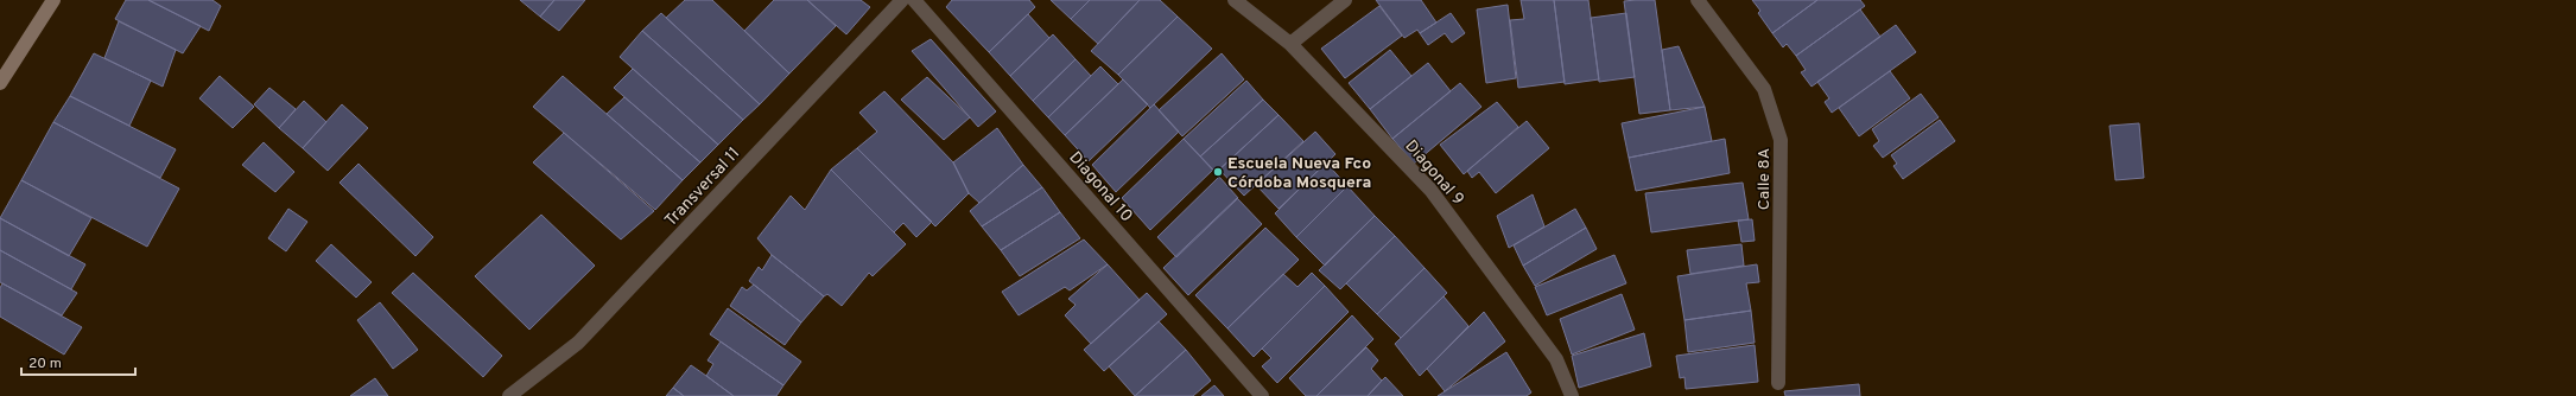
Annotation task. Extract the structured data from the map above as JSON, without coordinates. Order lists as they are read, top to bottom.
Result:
{
  "streets": {
    "street": [
      "Diagonal 9",
      "Calle 8A",
      "Transversal 11",
      "Diagonal 10"
    ]
  },
  "places": ["Escuela Nueva Fco Córdoba Mosquera"],
  "scale_bar": "20 m"
}
